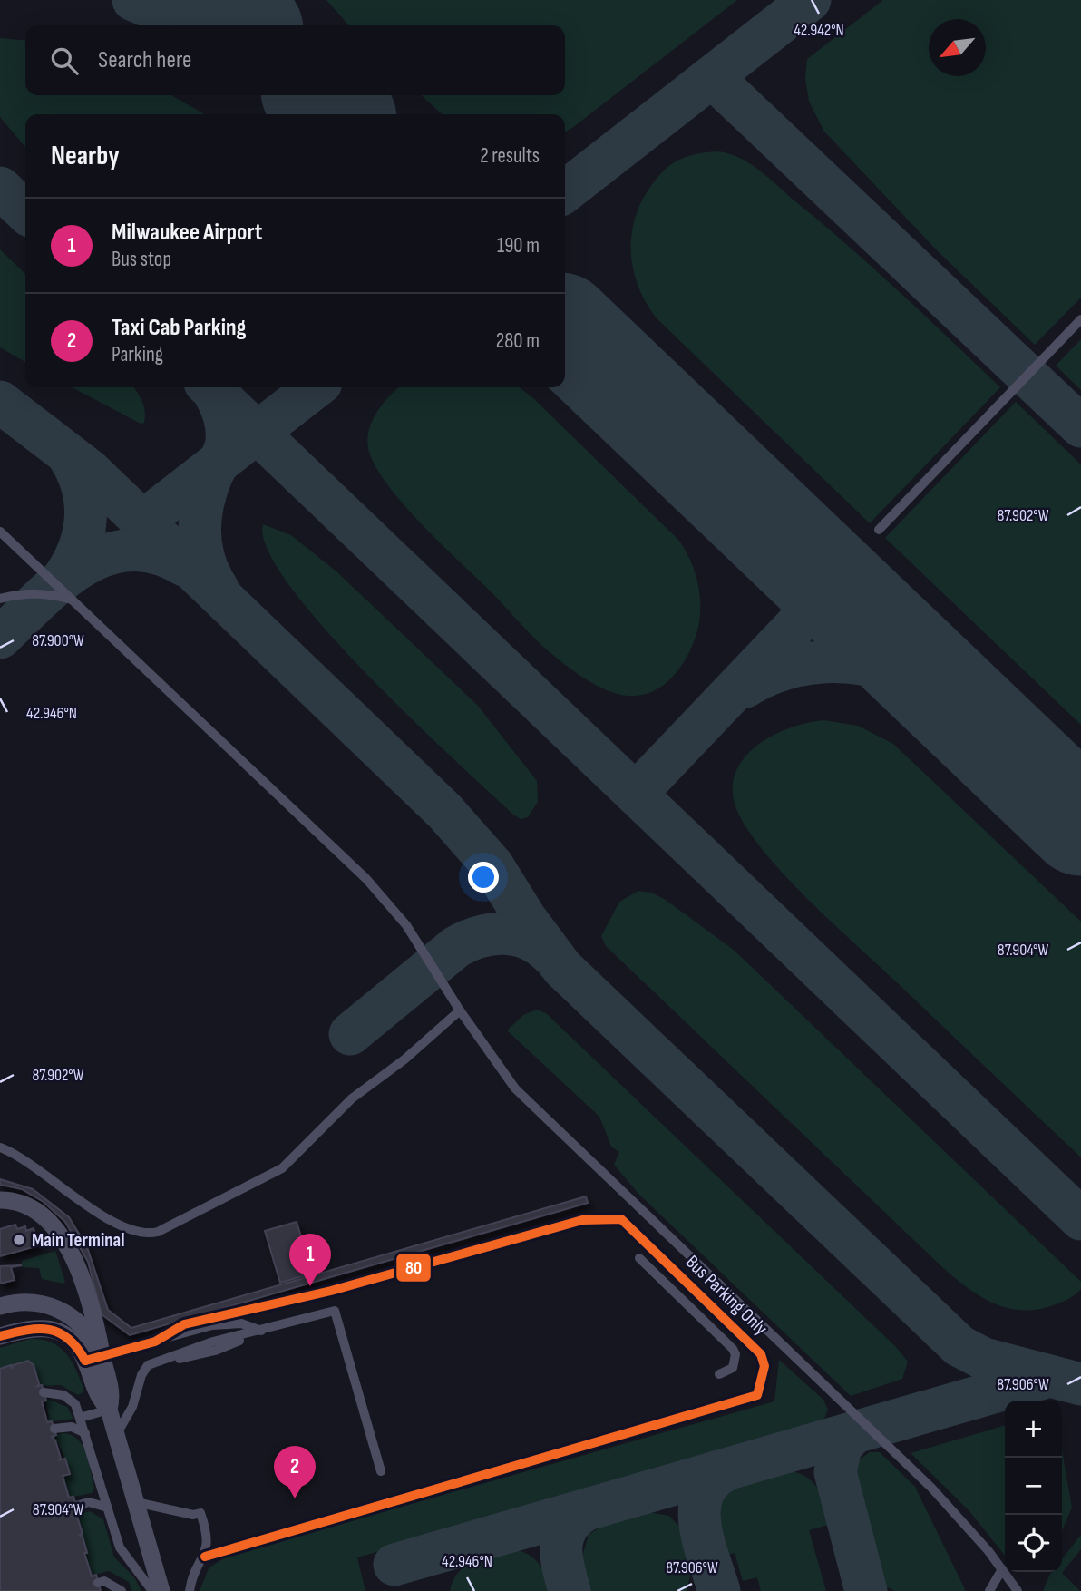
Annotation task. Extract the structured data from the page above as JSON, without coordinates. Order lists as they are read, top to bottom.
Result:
{
  "streets": {
    "lane": ["Bus Parking Only"]
  },
  "places": ["Main Terminal"],
  "lines": ["transit line 80"],
  "north": "bottom left",
  "page": {
    "search": "Search here",
    "heading": ["Nearby", "2 results"],
    "list": [
      {
        "mark": "1",
        "name": "Milwaukee Airport",
        "note": "Bus stop",
        "value": "190 m"
      },
      {
        "mark": "2",
        "name": "Taxi Cab Parking",
        "note": "Parking",
        "value": "280 m"
      }
    ],
    "pins": ["1", "2"],
    "map_buttons": ["+", "−"]
  },
  "coordinates": [
    "42.942°N",
    "87.902°W",
    "87.900°W",
    "42.946°N",
    "87.904°W",
    "87.906°W"
  ]
}
